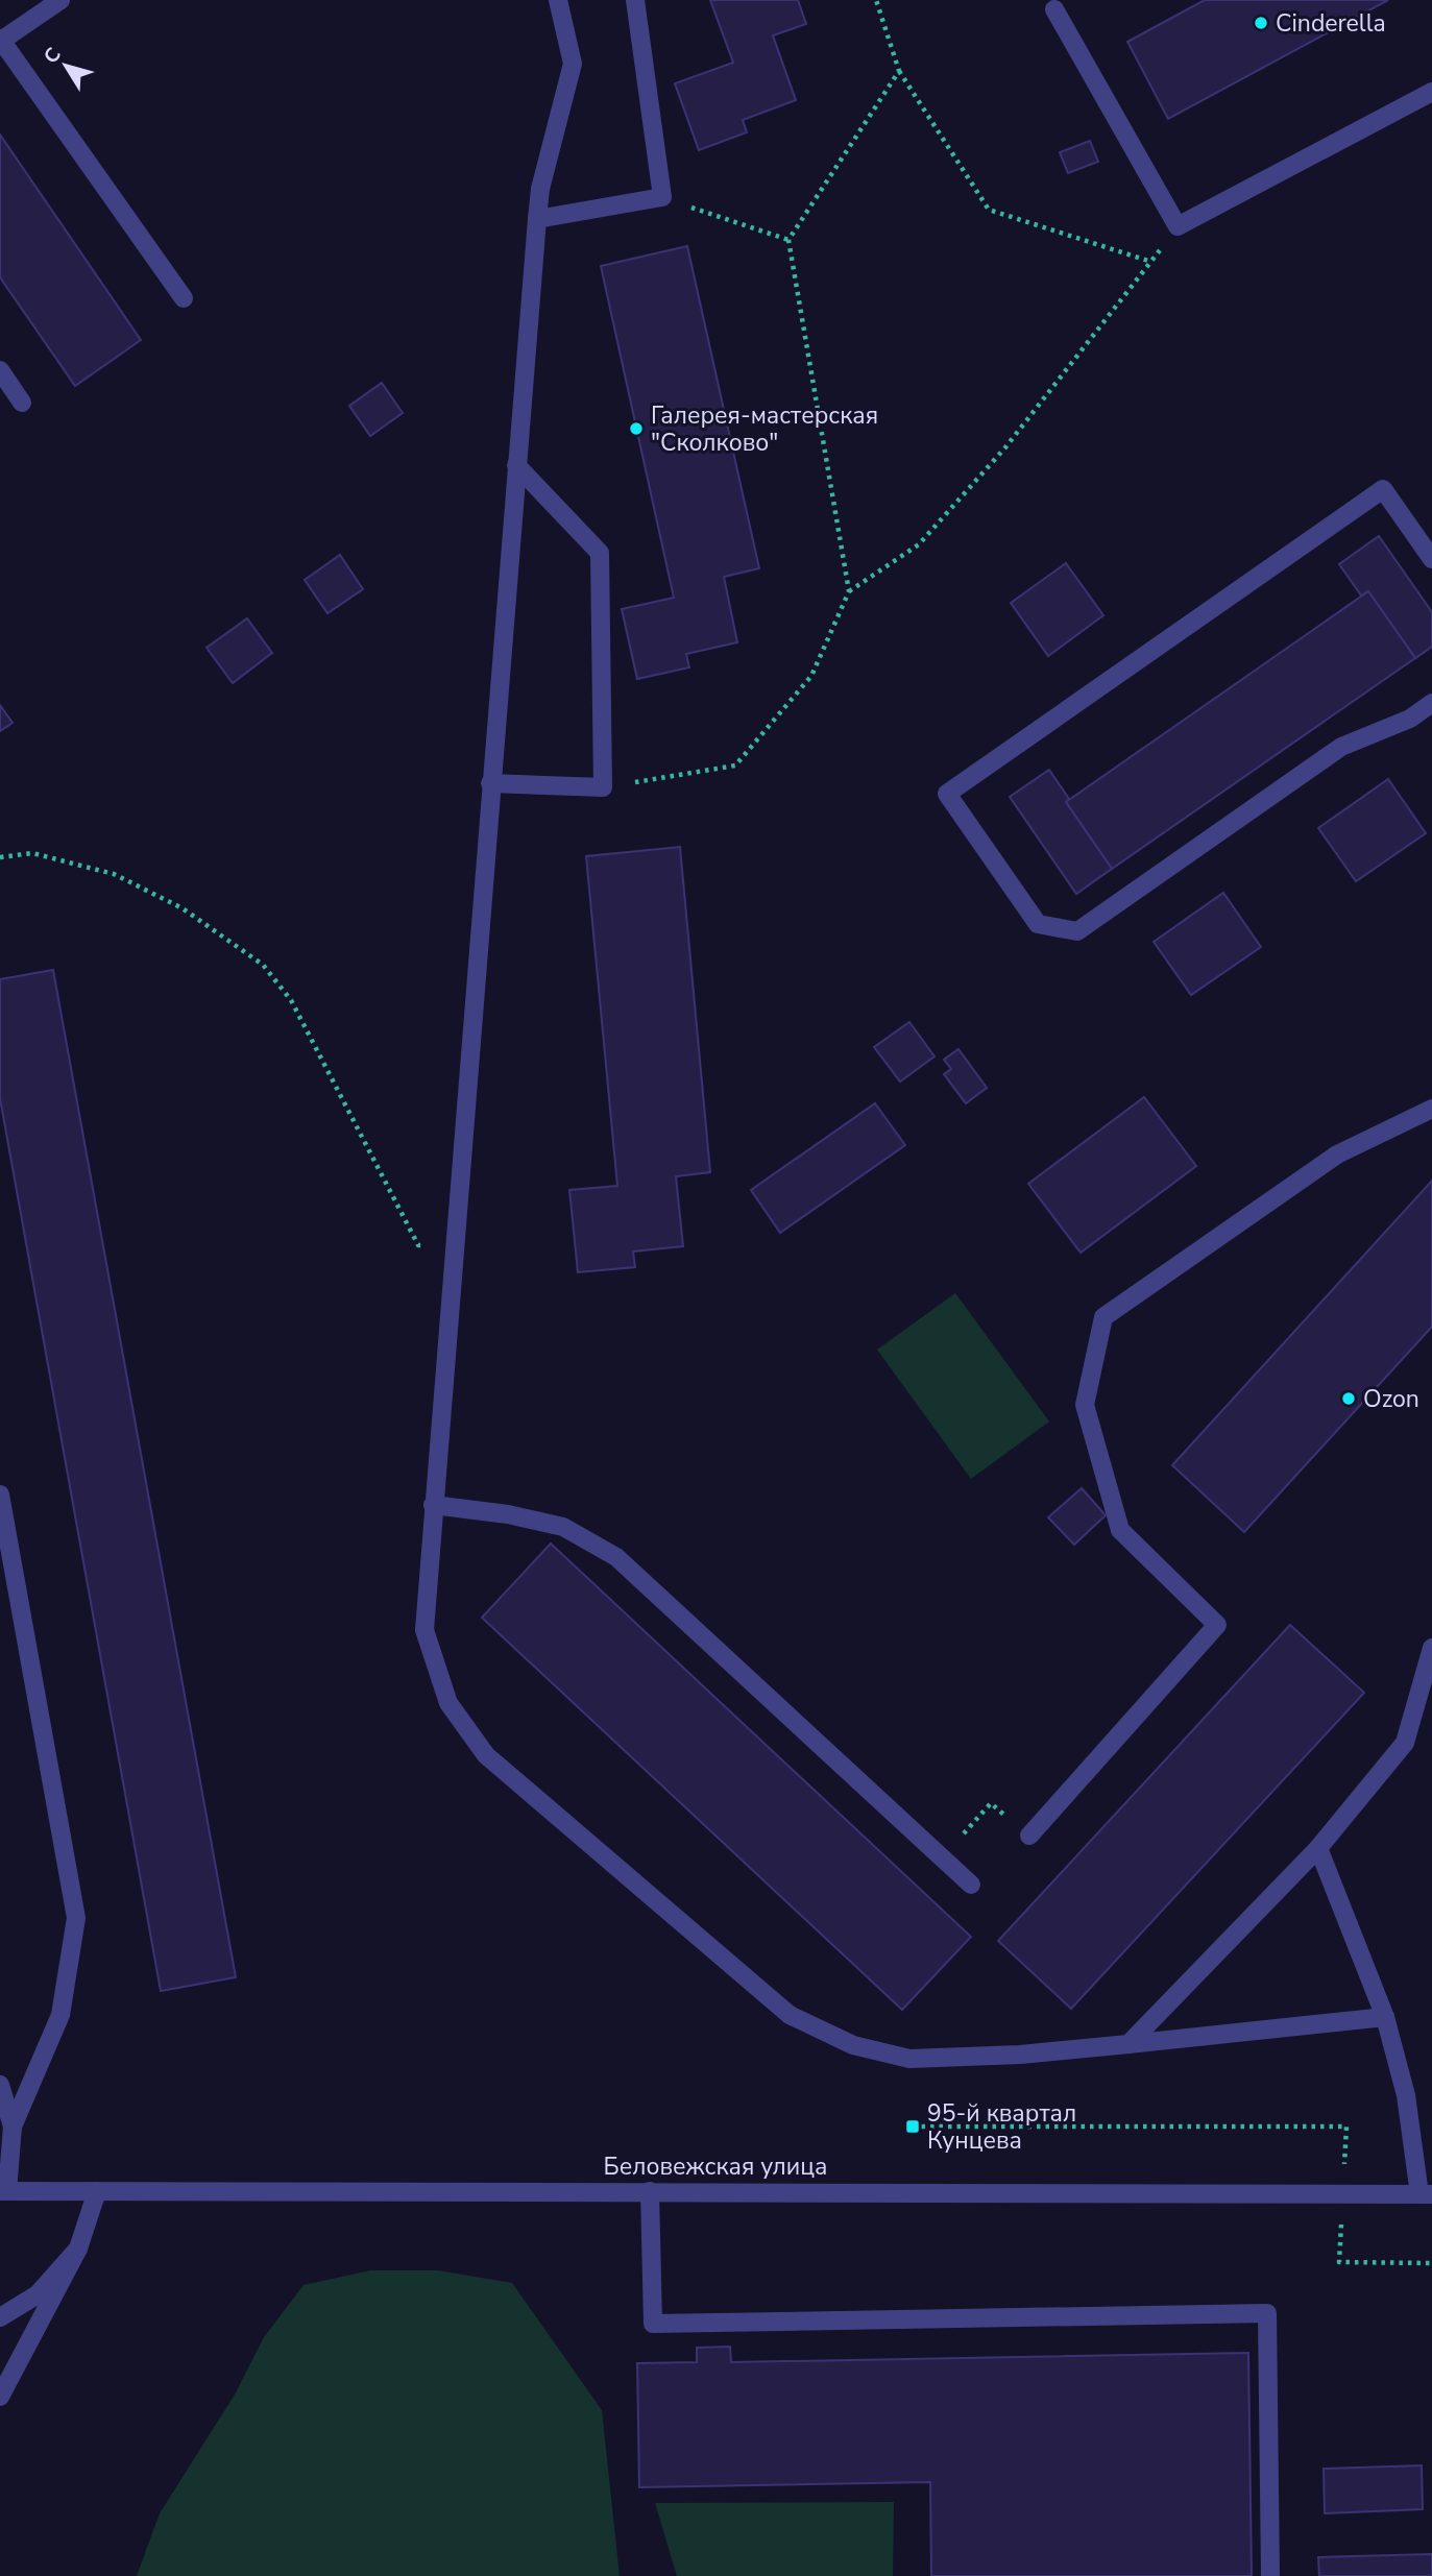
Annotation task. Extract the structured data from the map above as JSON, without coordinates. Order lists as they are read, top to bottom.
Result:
{
  "streets": {
    "street": ["Беловежская улица"]
  },
  "places": {
    "other": ["Cinderella", "Галерея-мастерская \"Сколково\"", "Ozon"],
    "transit": ["95-й квартал Кунцева"]
  },
  "north": "top left"
}
